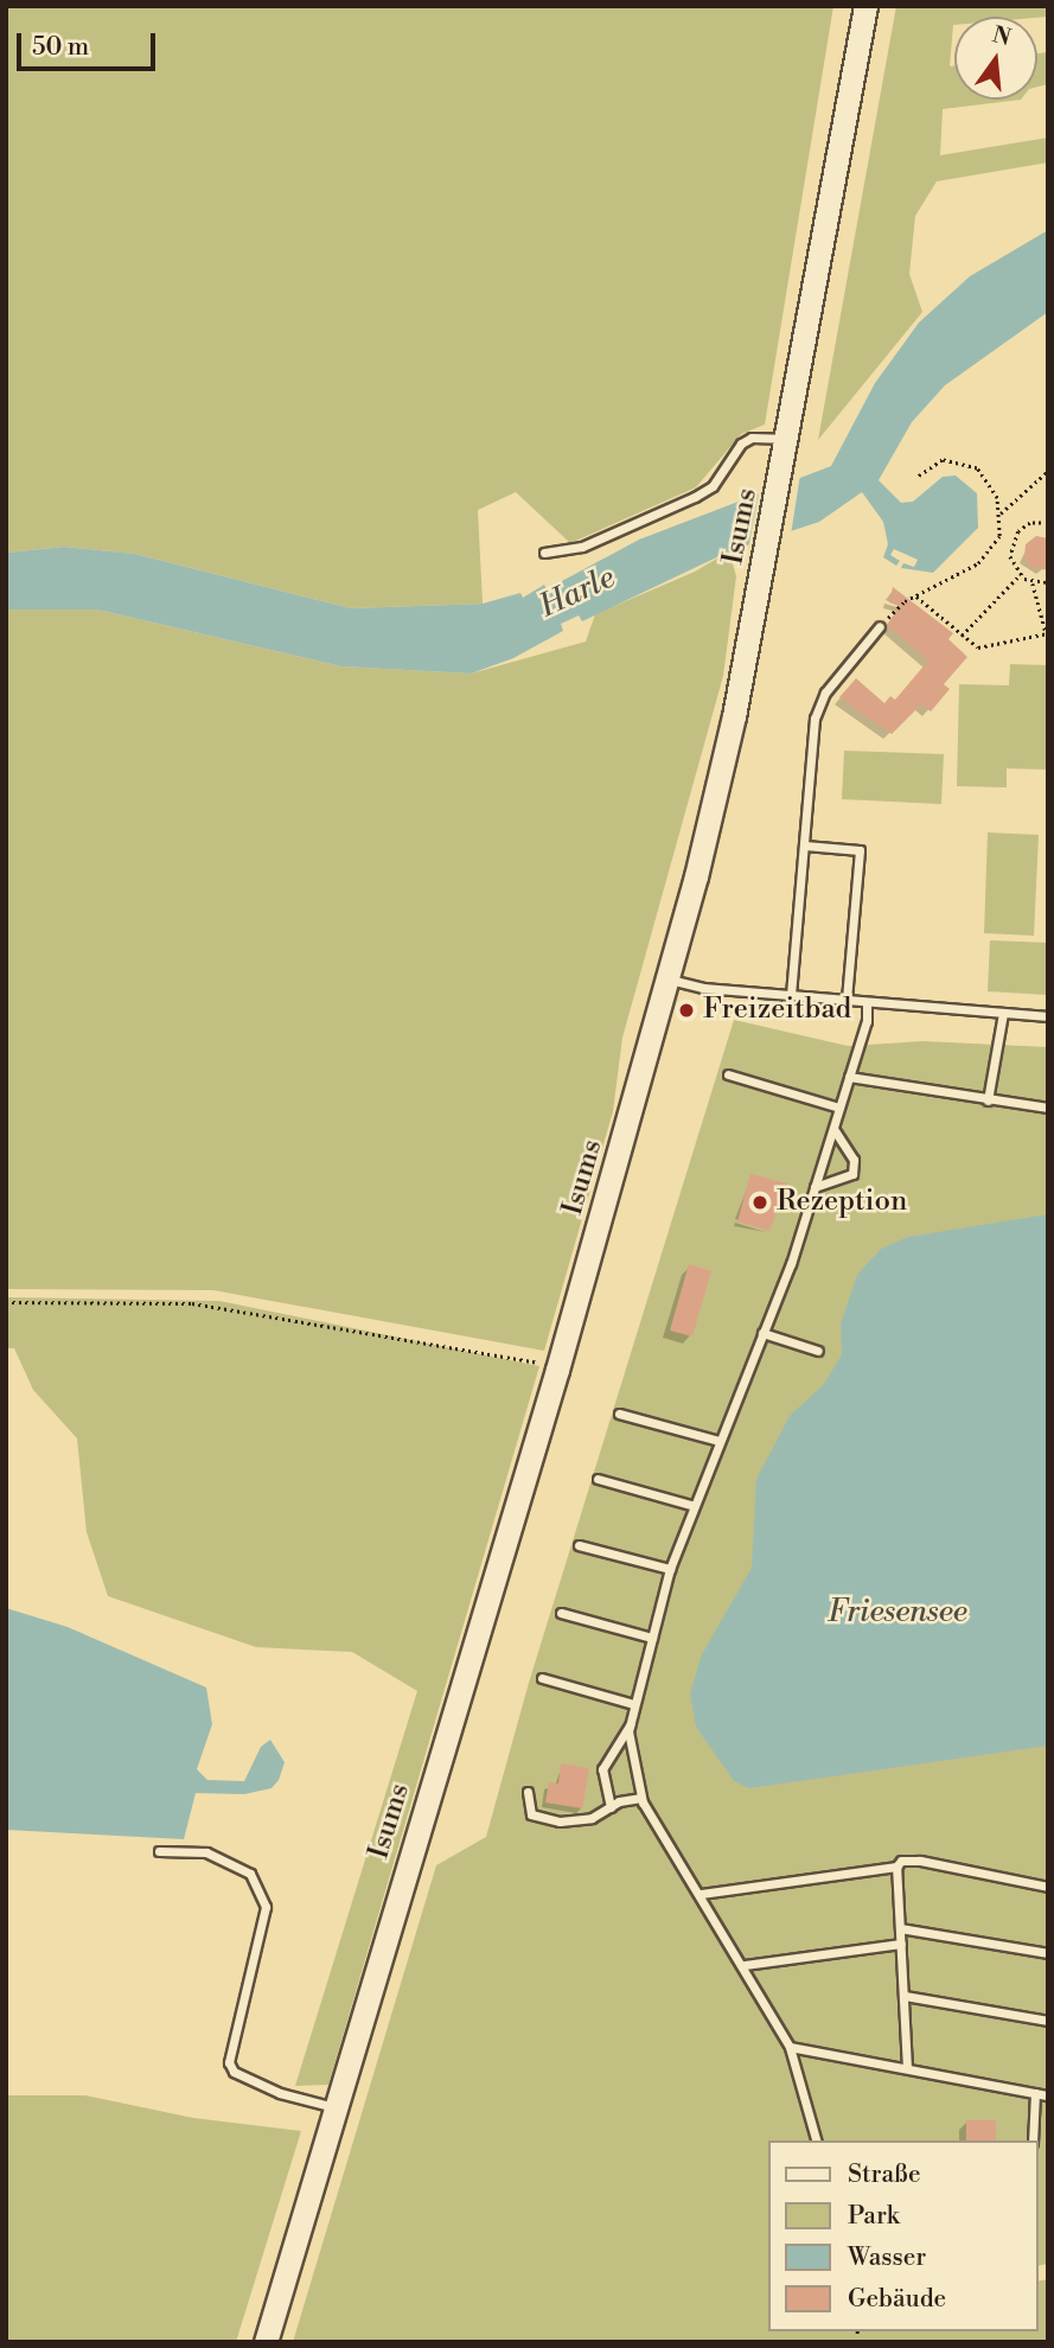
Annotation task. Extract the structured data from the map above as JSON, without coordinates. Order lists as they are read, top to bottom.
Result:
{
  "streets": {
    "main road": ["Isums"]
  },
  "water": ["Harle", "Friesensee"],
  "places": ["Freizeitbad", "Rezeption"],
  "legend": [
    "Straße",
    "Park",
    "Wasser",
    "Gebäude"
  ],
  "scale_bar": "50 m",
  "north": "top"
}
